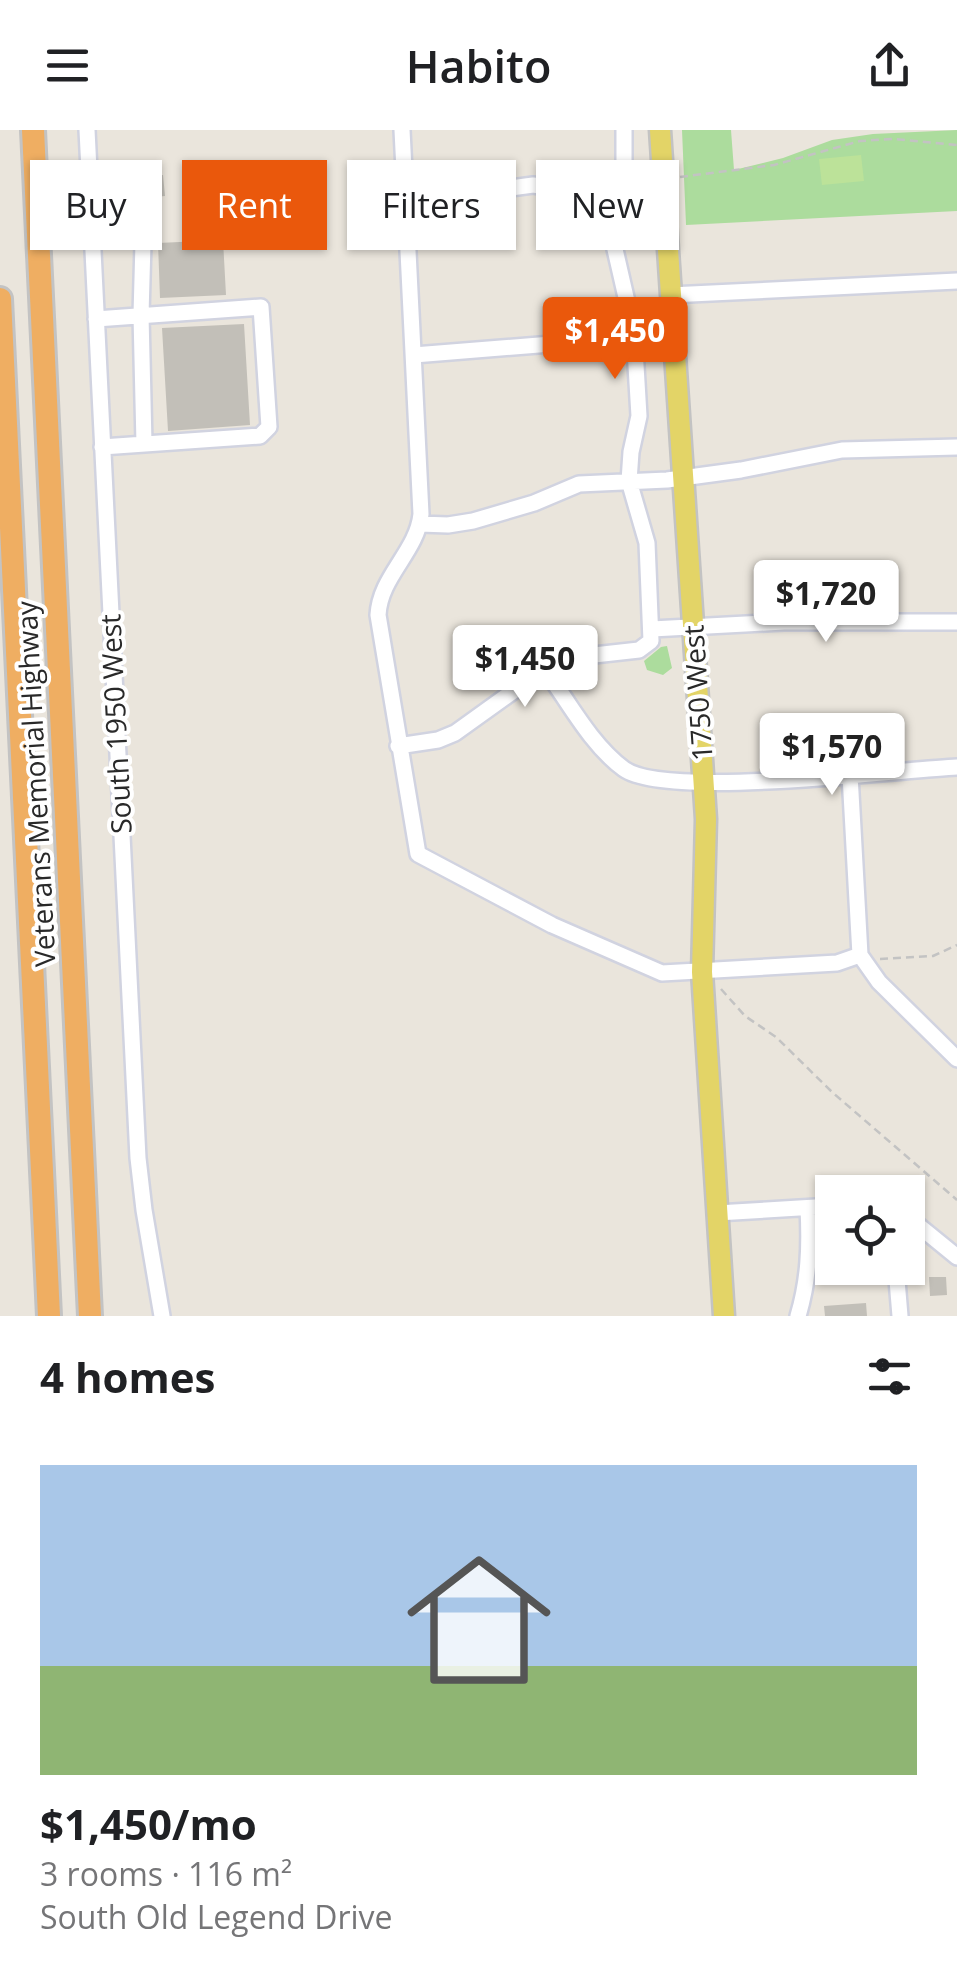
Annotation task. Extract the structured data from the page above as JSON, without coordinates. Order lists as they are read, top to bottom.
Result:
{
  "streets": {
    "highway": ["Veterans Memorial Highway"],
    "main road": ["1750 West"],
    "street": ["South 1950 West"]
  },
  "page": {
    "header": "Habito",
    "chip": [
      "Buy",
      "Rent",
      "Filters",
      "New"
    ],
    "price": [
      "$1,450",
      "$1,720",
      "$1,450",
      "$1,570"
    ],
    "heading": "4 homes",
    "list": [
      {
        "name": "$1,450/mo",
        "note": "3 rooms · 116 m² · South Old Legend Drive"
      }
    ]
  }
}
